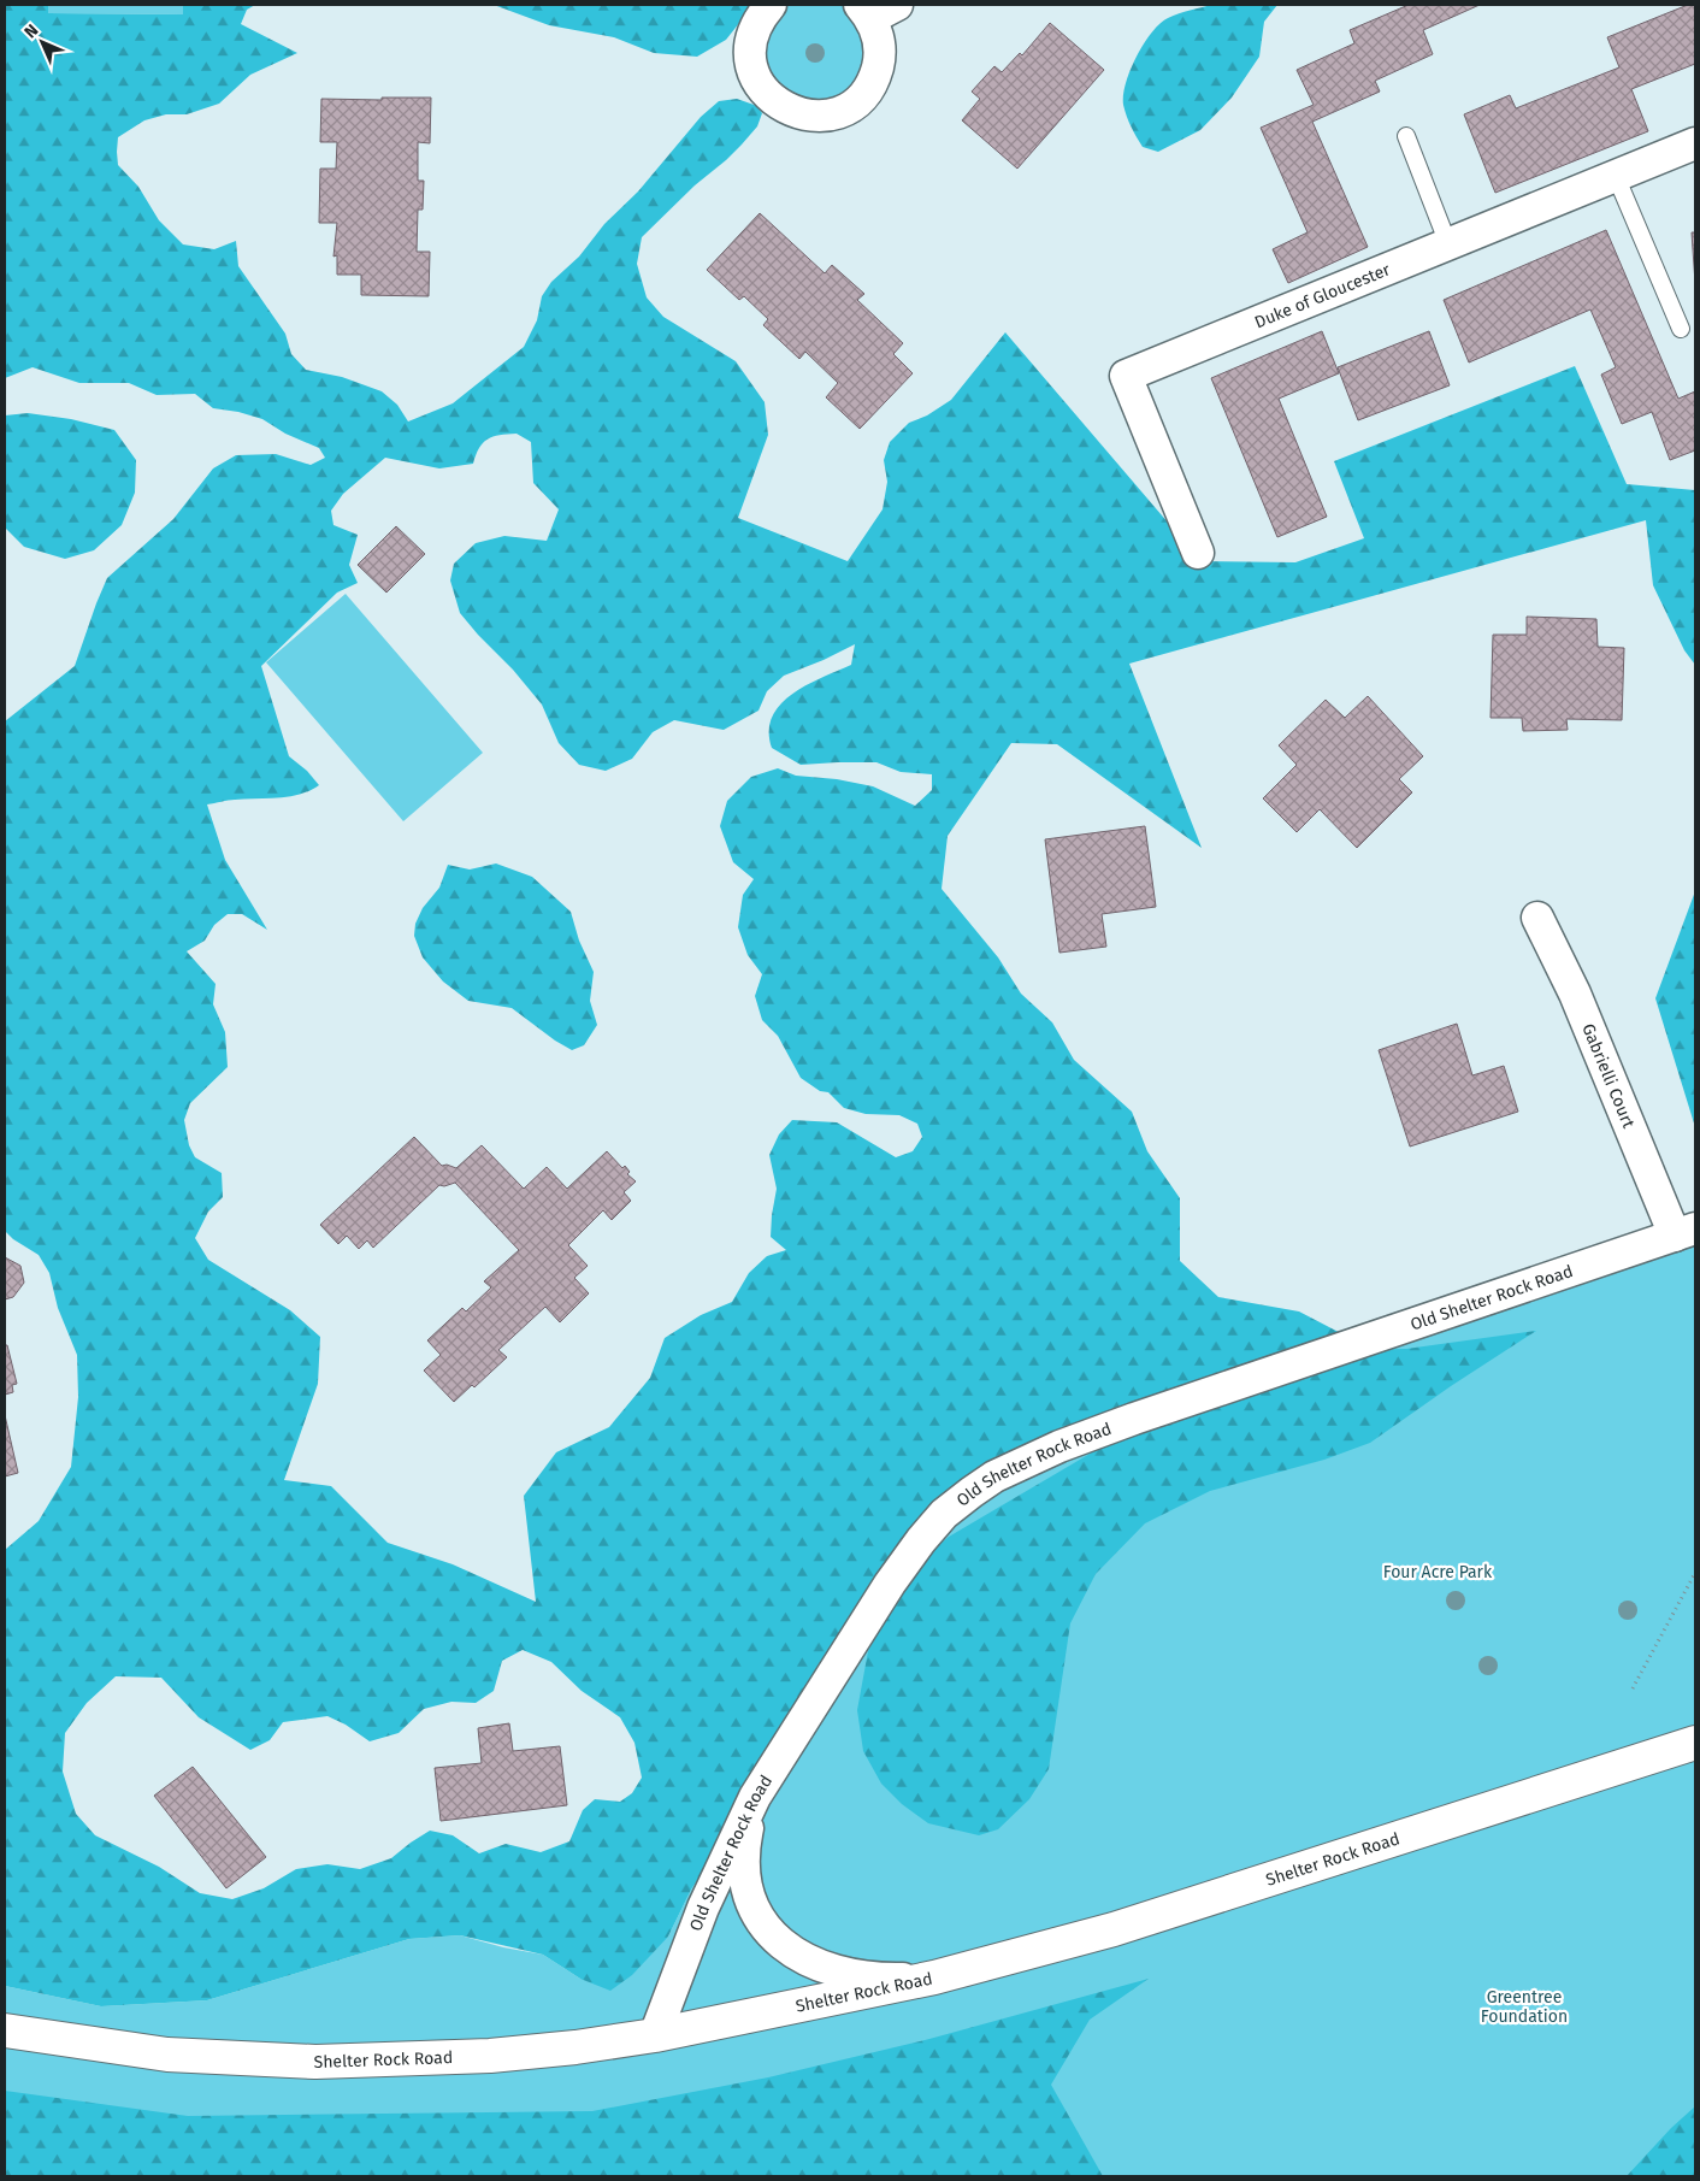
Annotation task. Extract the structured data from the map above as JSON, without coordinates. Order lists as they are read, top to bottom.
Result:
{
  "streets": {
    "main road": ["Shelter Rock Road"],
    "street": ["Duke of Gloucester", "Gabrielli Court", "Old Shelter Rock Road"]
  },
  "crossings": [
    ["Gabrielli Court", "Old Shelter Rock Road"],
    ["Old Shelter Rock Road", "Shelter Rock Road"]
  ],
  "parks": ["Four Acre Park", "Greentree Foundation"],
  "north": "top left"
}
